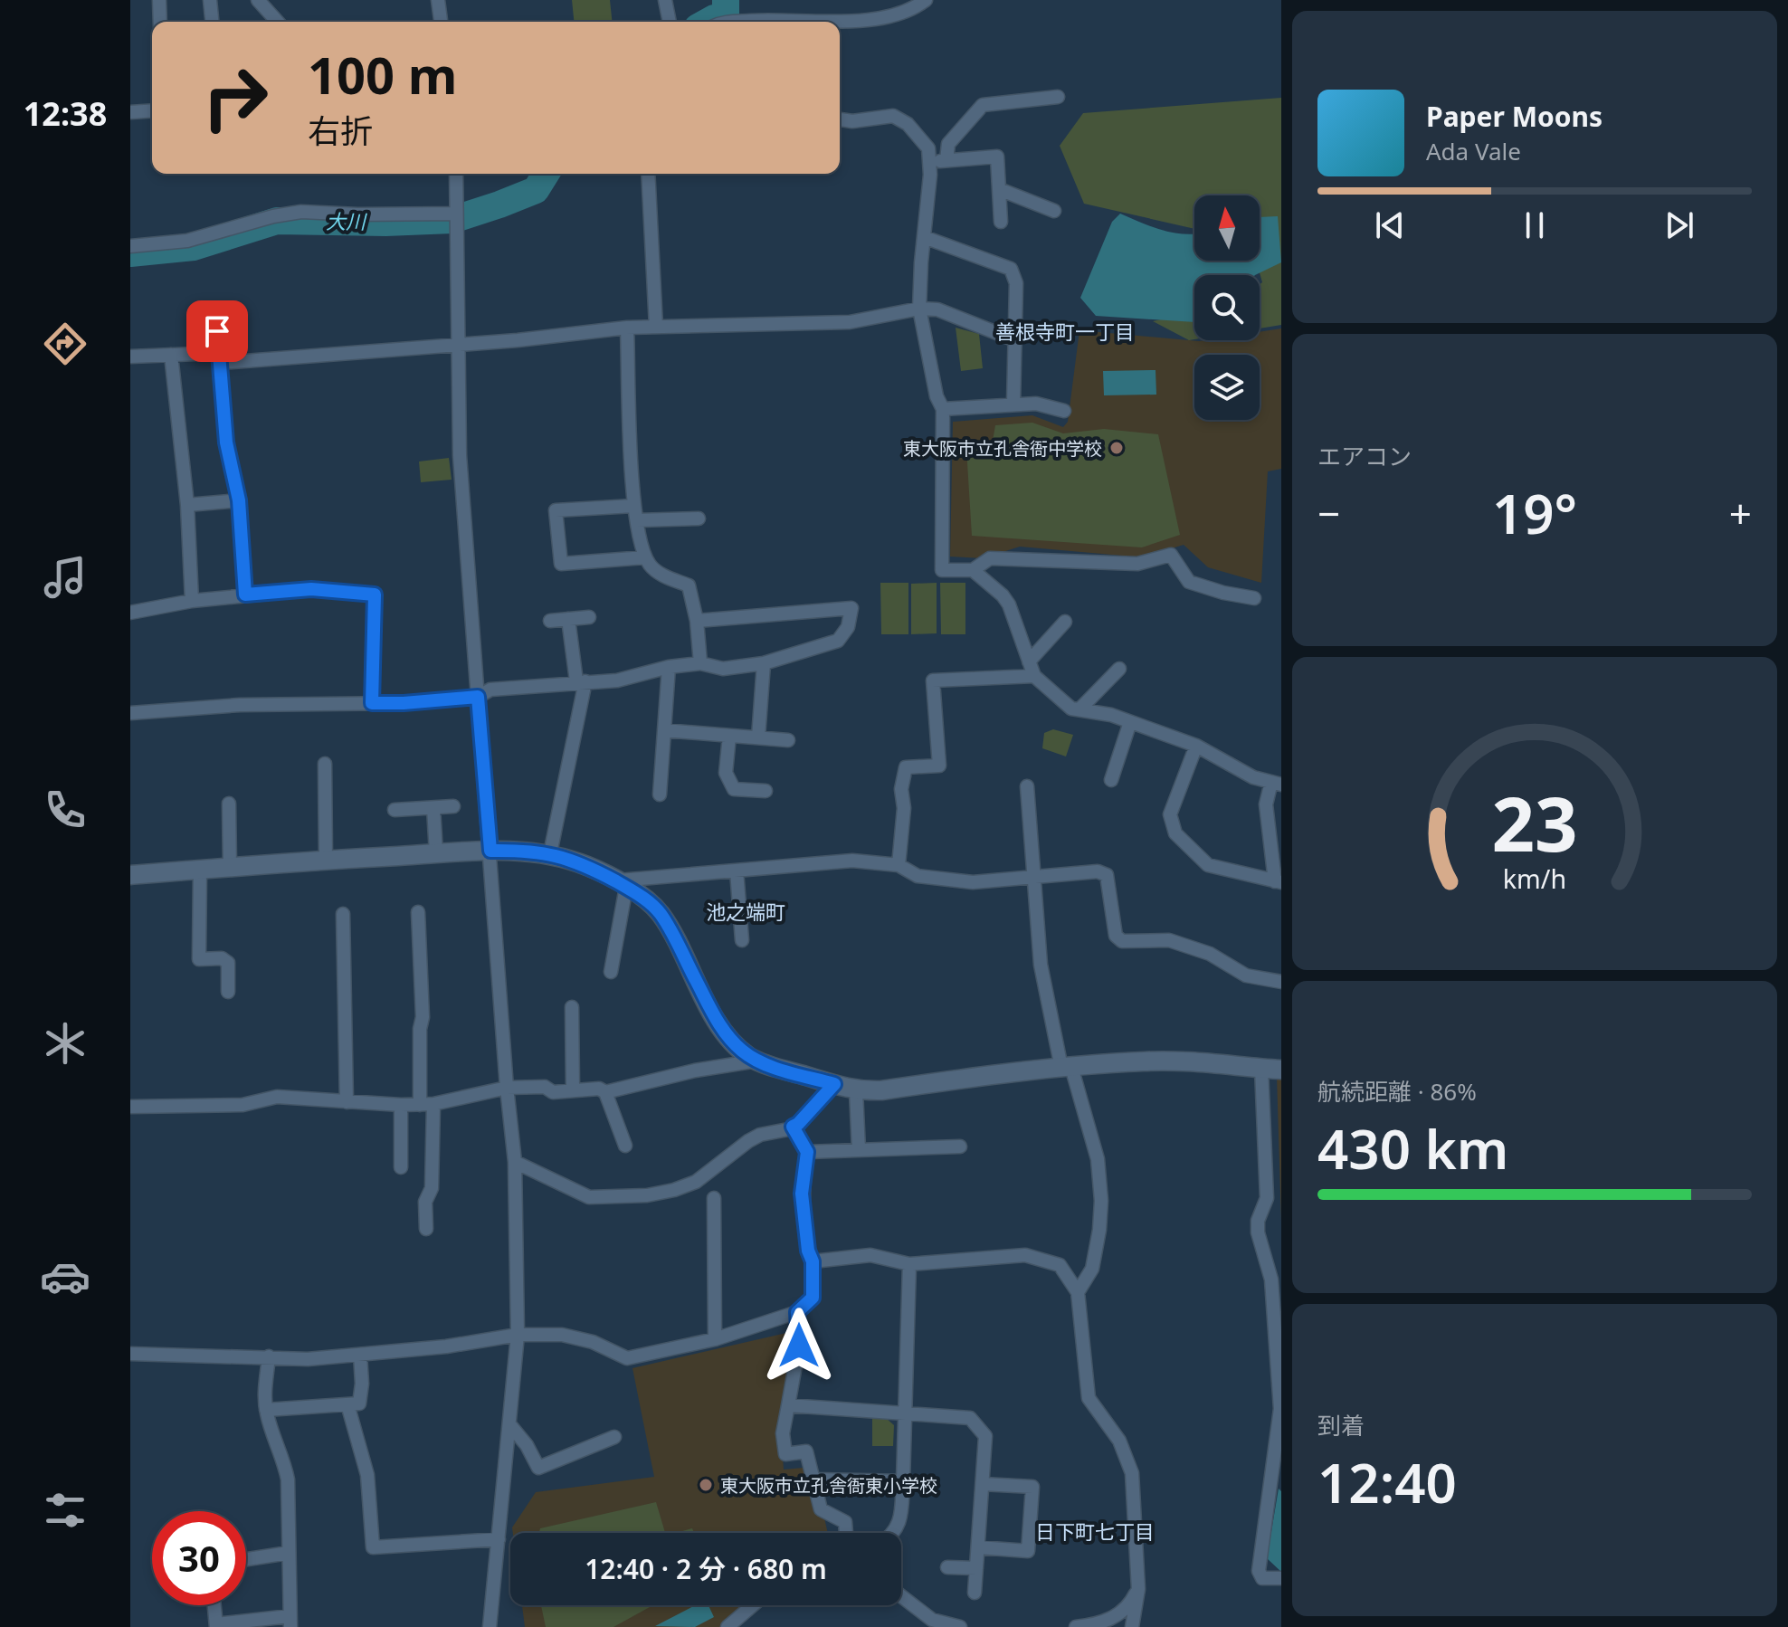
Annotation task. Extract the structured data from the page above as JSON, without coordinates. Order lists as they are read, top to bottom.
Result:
{
  "districts": ["善根寺町一丁目", "池之端町", "日下町七丁目"],
  "water": ["大川"],
  "places": ["東大阪市立孔舎衙中学校", "東大阪市立孔舎衙東小学校"],
  "north": "top",
  "page": {
    "tabs": "12:38",
    "turn": ["100 m", "右折"],
    "song": ["Paper Moons", "Ada Vale"],
    "tile": [
      "エアコン",
      ["航続距離 · 86%", "430 km"],
      ["到着", "12:40"]
    ],
    "heat": ["−", "19°", "+"],
    "limit": "30",
    "trip": "12:40 · 2 分 · 680 m",
    "gauge": ["23", "km/h"]
  }
}
